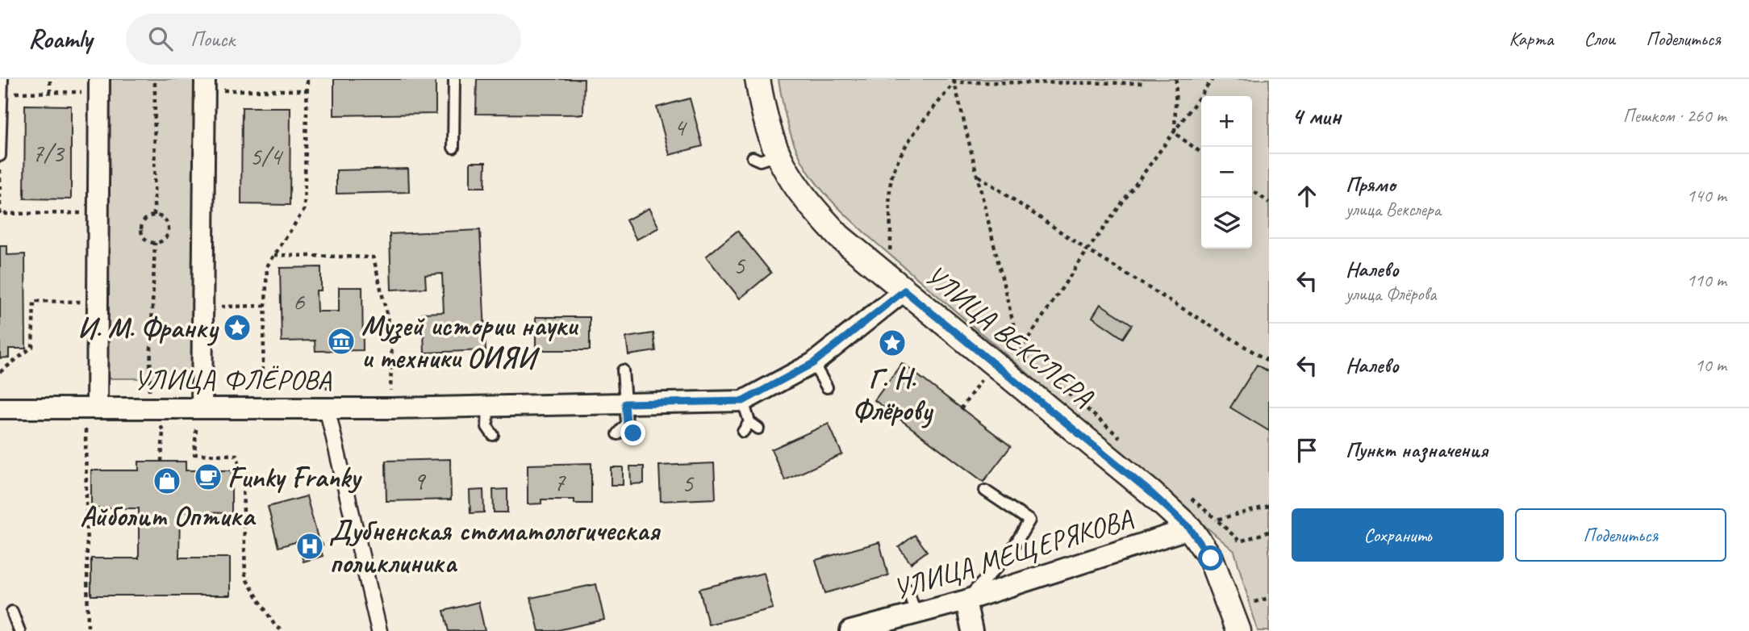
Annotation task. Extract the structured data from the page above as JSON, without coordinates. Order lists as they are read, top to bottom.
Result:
{
  "streets": {
    "street": ["УЛИЦА ВЕКСЛЕРА", "УЛИЦА ФЛЁРОВА", "УЛИЦА МЕЩЕРЯКОВА"]
  },
  "crossings": [
    ["УЛИЦА ВЕКСЛЕРА", "УЛИЦА ФЛЁРОВА"],
    ["УЛИЦА ВЕКСЛЕРА", "УЛИЦА МЕЩЕРЯКОВА"]
  ],
  "places": {
    "place": ["И. М. Франку", "Г. Н. Флёрову"],
    "museum": ["Музей истории науки и техники ОИЯИ"],
    "cafe": ["Funky Franky"],
    "shop": ["Айболит Оптика"],
    "hospital": ["Дубненская стоматологическая поликлиника"]
  },
  "house_numbers": [
    "4",
    "7/3",
    "5/4",
    "5",
    "6",
    "9",
    "7",
    "5"
  ],
  "page": {
    "header": "Roamly",
    "search": "Поиск",
    "nav": ["Карта", "Слои", "Поделиться"],
    "heading": ["4 мин", "Пешком · 260 m"],
    "map_buttons": ["+", "−"],
    "list": [
      ["Прямо", "улица Векслера", "140 m"],
      ["Налево", "улица Флёрова", "110 m"],
      ["Налево", "10 m"],
      "Пункт назначения"
    ],
    "buttons": ["Сохранить", "Поделиться"]
  }
}
